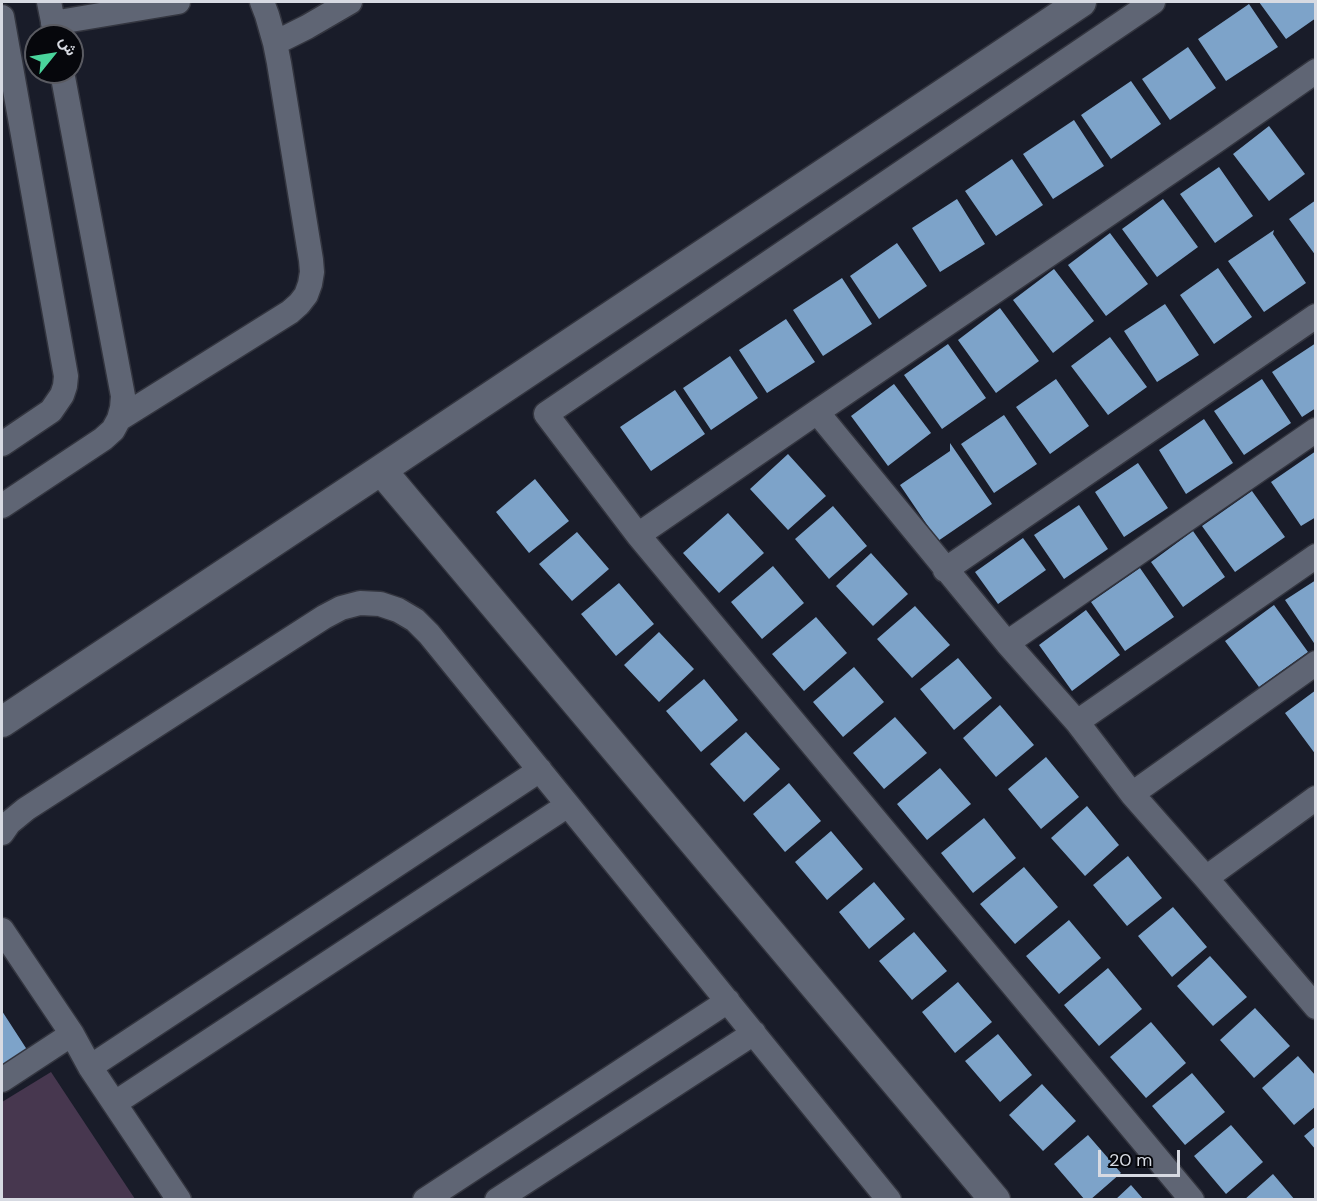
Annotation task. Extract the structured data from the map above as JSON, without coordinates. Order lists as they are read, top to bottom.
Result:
{
  "scale_bar": "20 m",
  "north": "top right"
}
